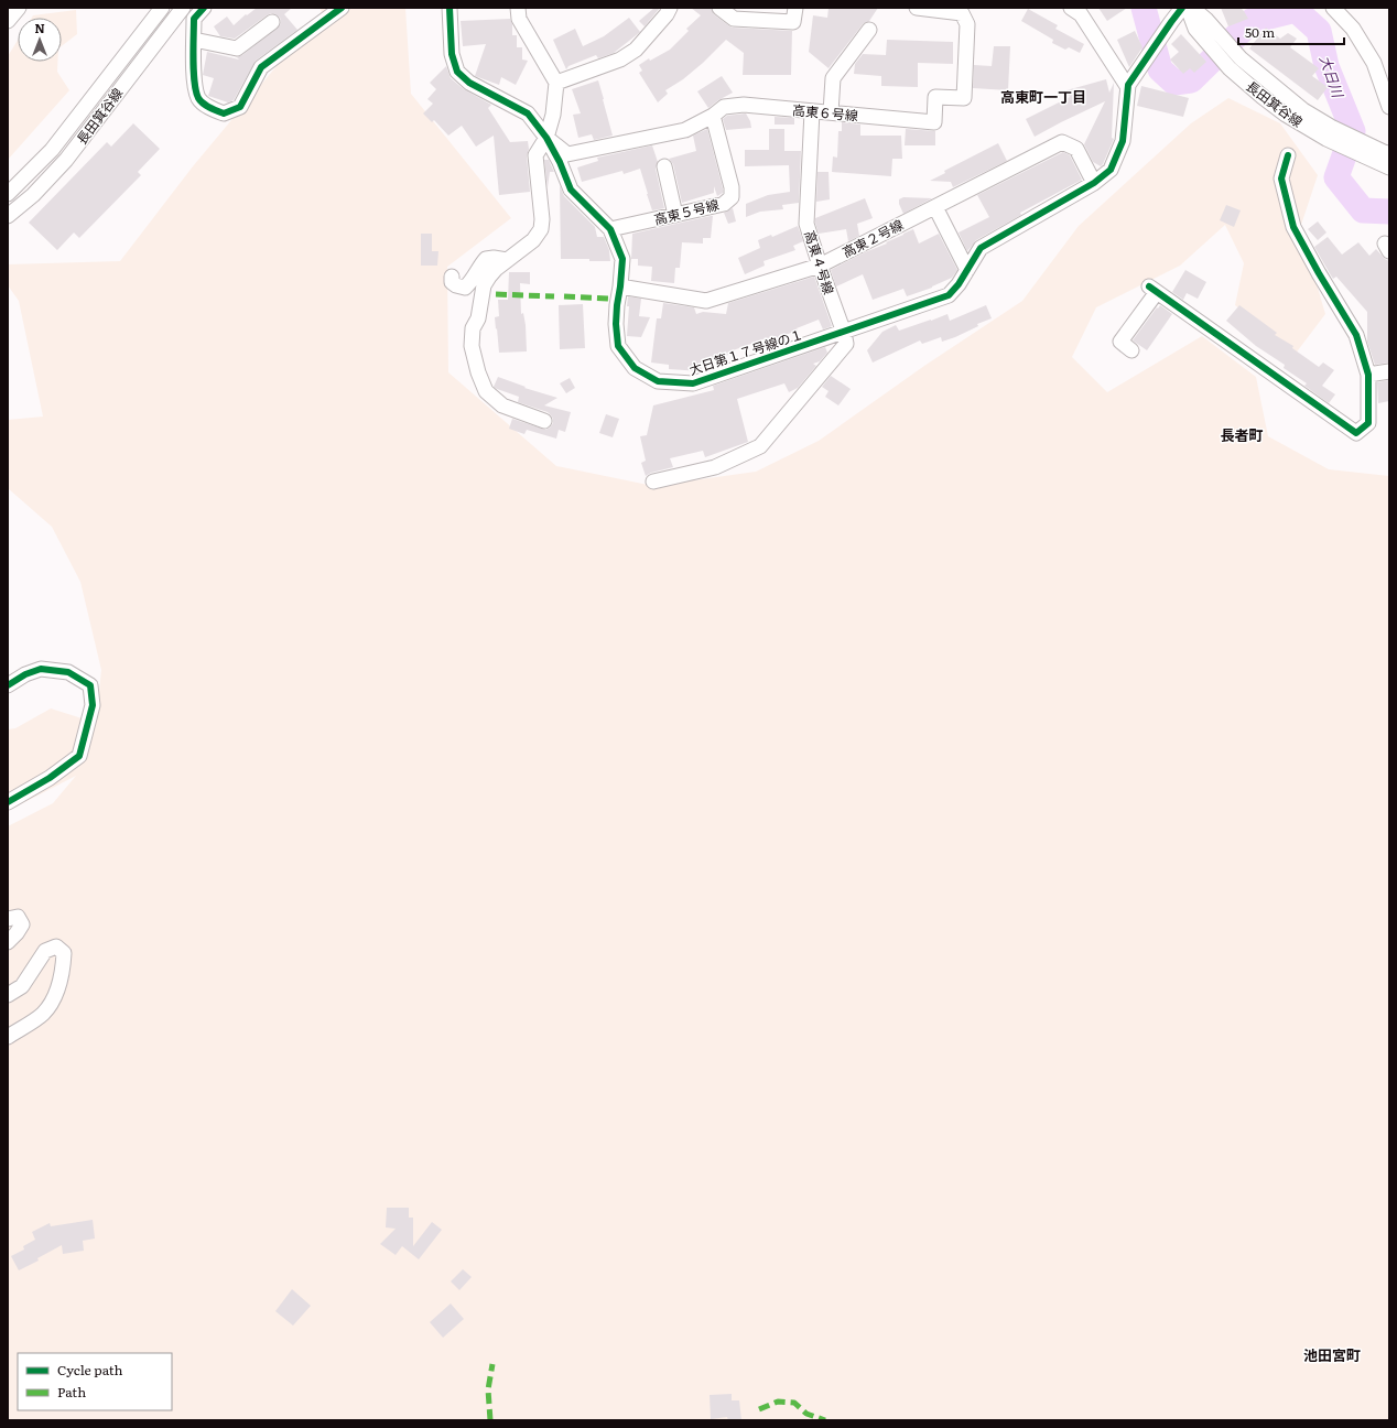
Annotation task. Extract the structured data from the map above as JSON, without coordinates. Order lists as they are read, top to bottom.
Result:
{
  "streets": {
    "street": [
      "長田箕谷線",
      "高東６号線",
      "高東５号線",
      "高東２号線",
      "高東４号線",
      "大日第１７号線の１"
    ]
  },
  "crossings": [
    ["高東６号線", "高東５号線"],
    ["高東６号線", "高東４号線"],
    ["高東６号線", "大日第１７号線の１"],
    ["高東５号線", "大日第１７号線の１"],
    ["高東２号線", "高東４号線"],
    ["高東２号線", "大日第１７号線の１"],
    ["高東４号線", "大日第１７号線の１"]
  ],
  "districts": ["高東町一丁目", "長者町", "池田宮町"],
  "water": ["大日川"],
  "legend": ["Cycle path", "Path"],
  "scale_bar": "50 m",
  "north": "top"
}
